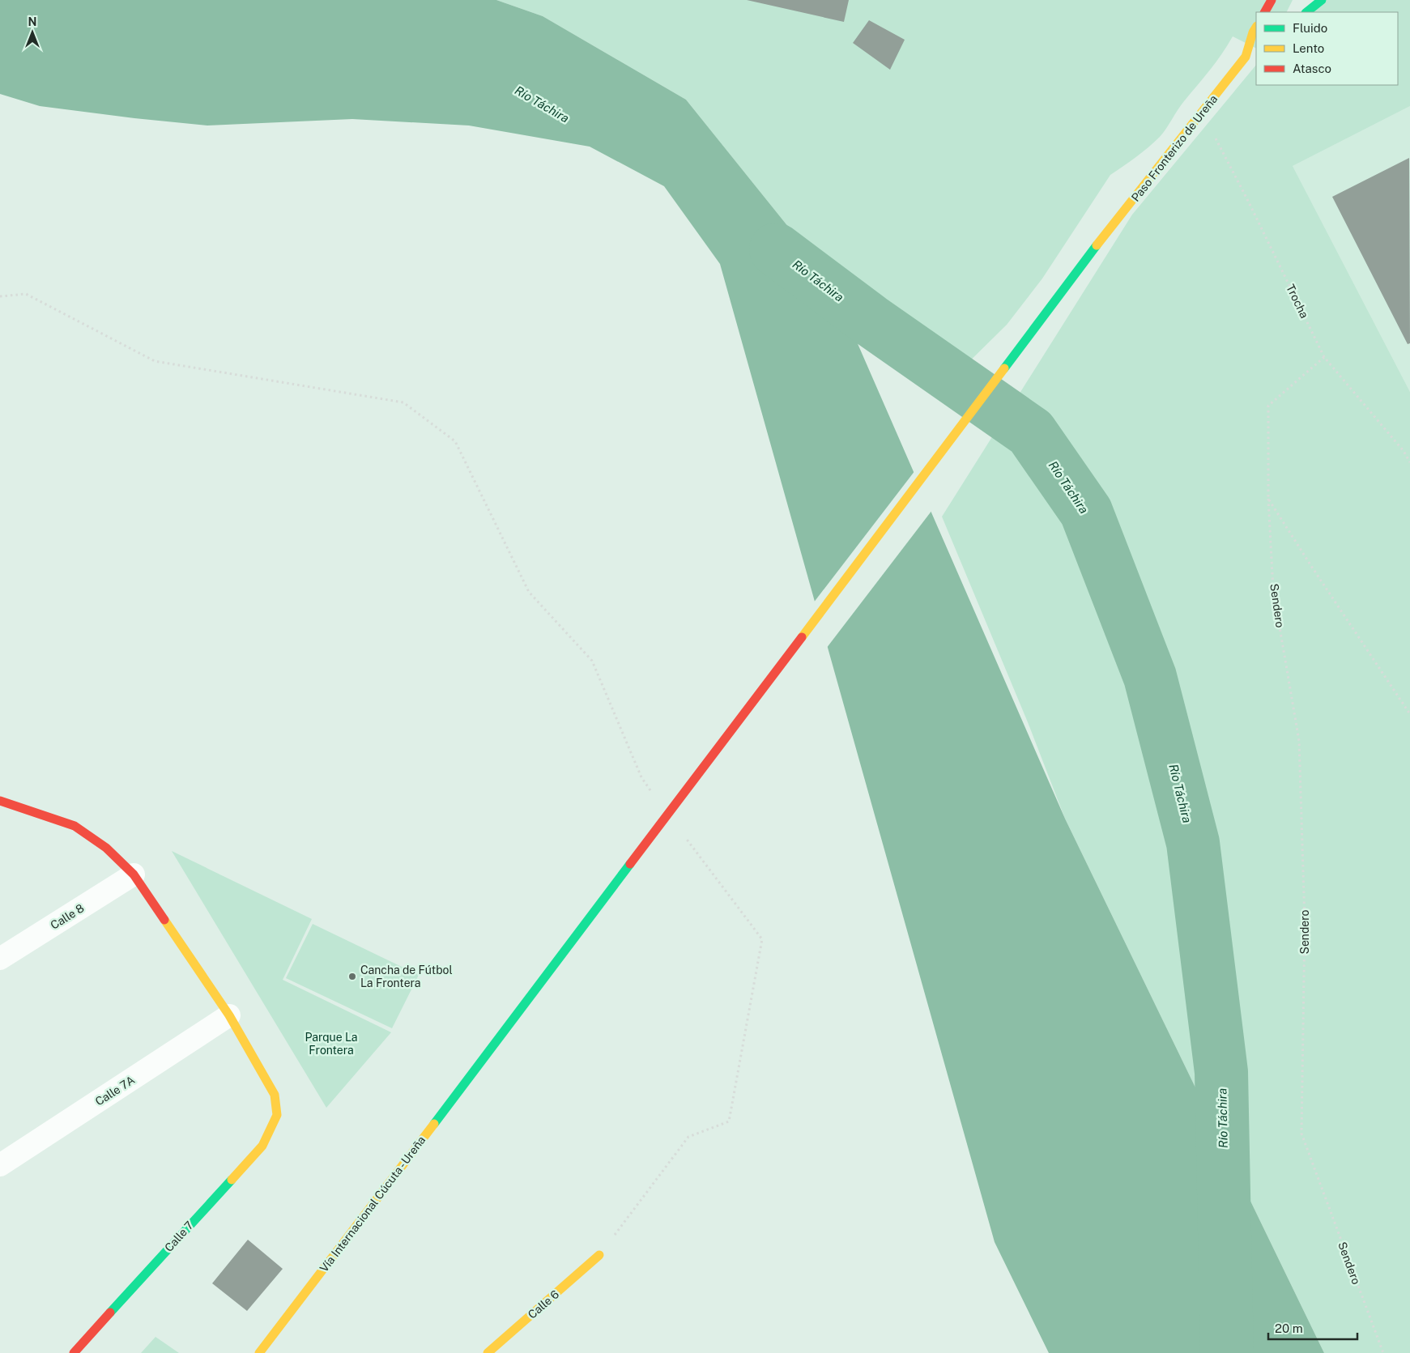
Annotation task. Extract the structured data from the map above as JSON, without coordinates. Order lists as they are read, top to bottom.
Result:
{
  "streets": {
    "main road": [
      "Paso Fronterizo de Ureña",
      "Vía Internacional Cúcuta - Ureña",
      "Calle 7",
      "Calle 6"
    ],
    "street": ["Calle 8", "Calle 7A"],
    "path": ["Trocha", "Sendero"]
  },
  "crossings": [
    ["Paso Fronterizo de Ureña", "Vía Internacional Cúcuta - Ureña"],
    ["Trocha", "Sendero"],
    ["Calle 7A", "Calle 7"]
  ],
  "water": ["Río Táchira"],
  "parks": ["Parque La Frontera"],
  "places": ["Cancha de Fútbol La Frontera"],
  "legend": ["Fluido", "Lento", "Atasco"],
  "scale_bar": "20 m",
  "north": "top"
}
